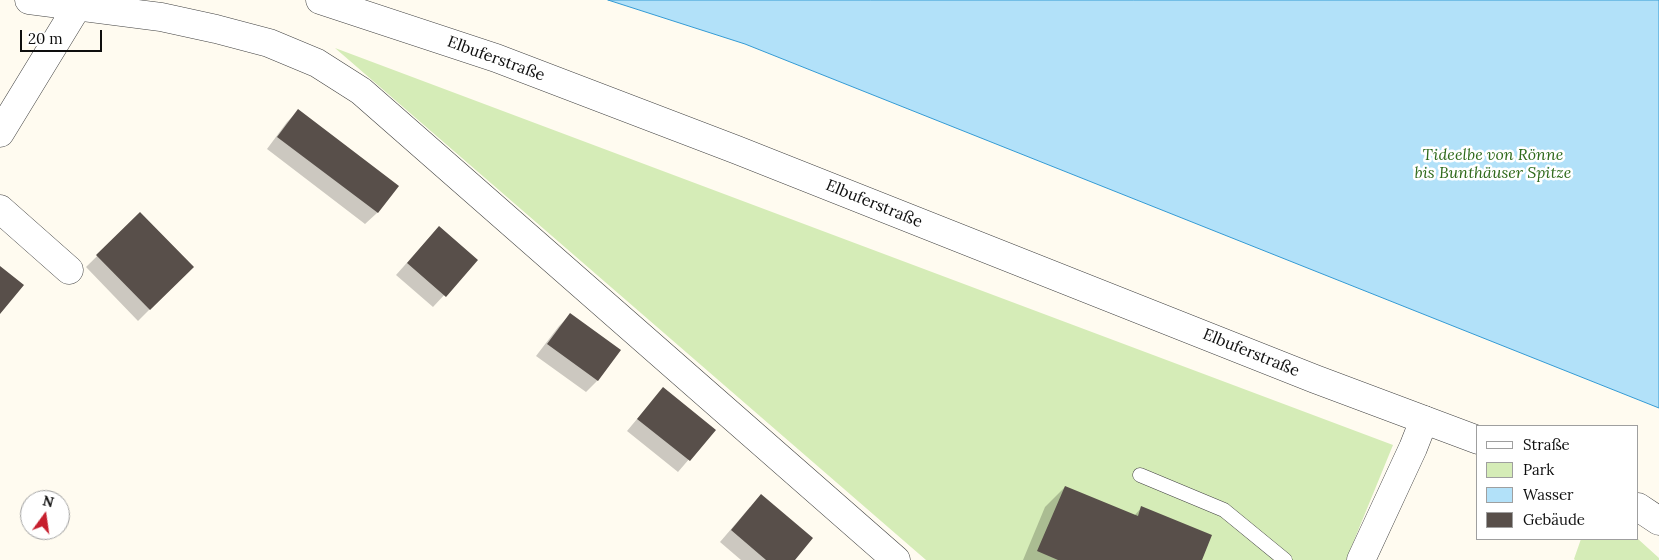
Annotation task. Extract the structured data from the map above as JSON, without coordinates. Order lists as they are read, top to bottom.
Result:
{
  "streets": {
    "street": ["Elbuferstraße"]
  },
  "parks": ["Tideelbe von Rönne bis Bunthäuser Spitze"],
  "legend": [
    "Straße",
    "Park",
    "Wasser",
    "Gebäude"
  ],
  "scale_bar": "20 m",
  "north": "top"
}
